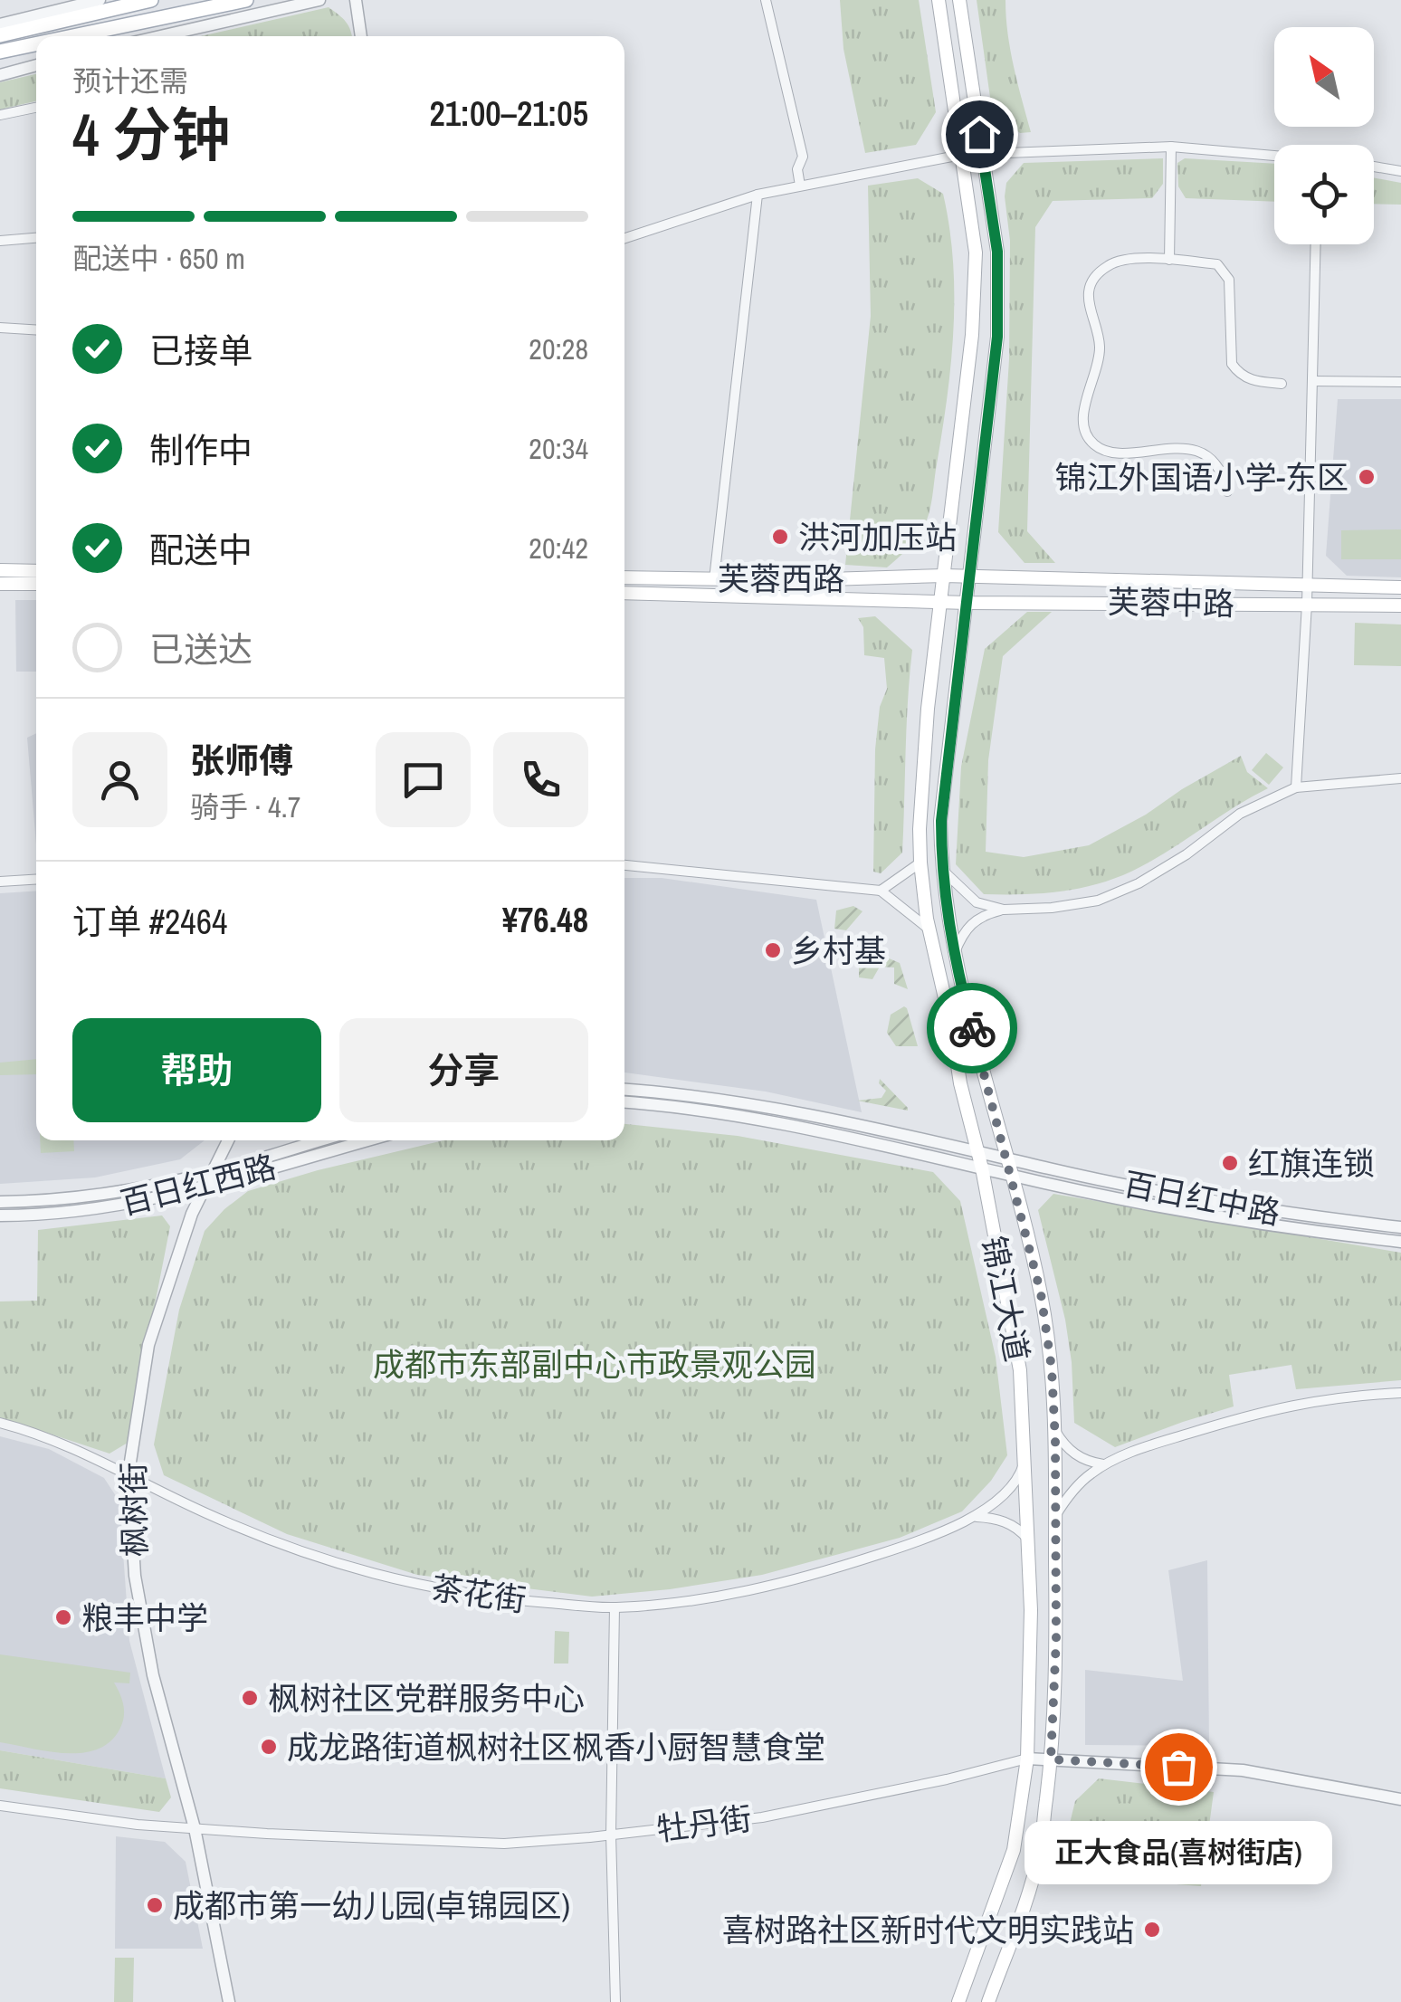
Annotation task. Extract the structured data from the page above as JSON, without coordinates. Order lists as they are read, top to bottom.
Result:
{
  "streets": {
    "main road": ["芙蓉西路", "芙蓉中路", "锦江大道"],
    "street": [
      "百日红西路",
      "百日红中路",
      "枫树街",
      "茶花街",
      "牡丹街"
    ]
  },
  "crossings": [
    ["芙蓉西路", "芙蓉中路"],
    ["芙蓉西路", "锦江大道"],
    ["芙蓉中路", "锦江大道"],
    ["百日红西路", "枫树街"],
    ["百日红中路", "锦江大道"],
    ["锦江大道", "茶花街"],
    ["锦江大道", "牡丹街"],
    ["枫树街", "茶花街"],
    ["枫树街", "牡丹街"]
  ],
  "parks": ["成都市东部副中心市政景观公园"],
  "places": [
    "锦江外国语小学-东区",
    "洪河加压站",
    "乡村基",
    "红旗连锁",
    "粮丰中学",
    "枫树社区党群服务中心",
    "成龙路街道枫树社区枫香小厨智慧食堂",
    "正大食品(喜树街店)",
    "成都市第一幼儿园(卓锦园区)",
    "喜树路社区新时代文明实践站"
  ],
  "north": "top left",
  "page": {
    "heading": ["4 分钟", "预计还需", "21:00–21:05"],
    "panel": [
      "张师傅",
      "骑手 · 4.7",
      "订单 #2464",
      "¥76.48"
    ],
    "bar": "配送中 · 650 m",
    "list": [
      ["已接单", "20:28"],
      ["制作中", "20:34"],
      ["配送中", "20:42"],
      "已送达"
    ],
    "buttons": ["帮助", "分享"],
    "bubble": "正大食品(喜树街店)"
  }
}
